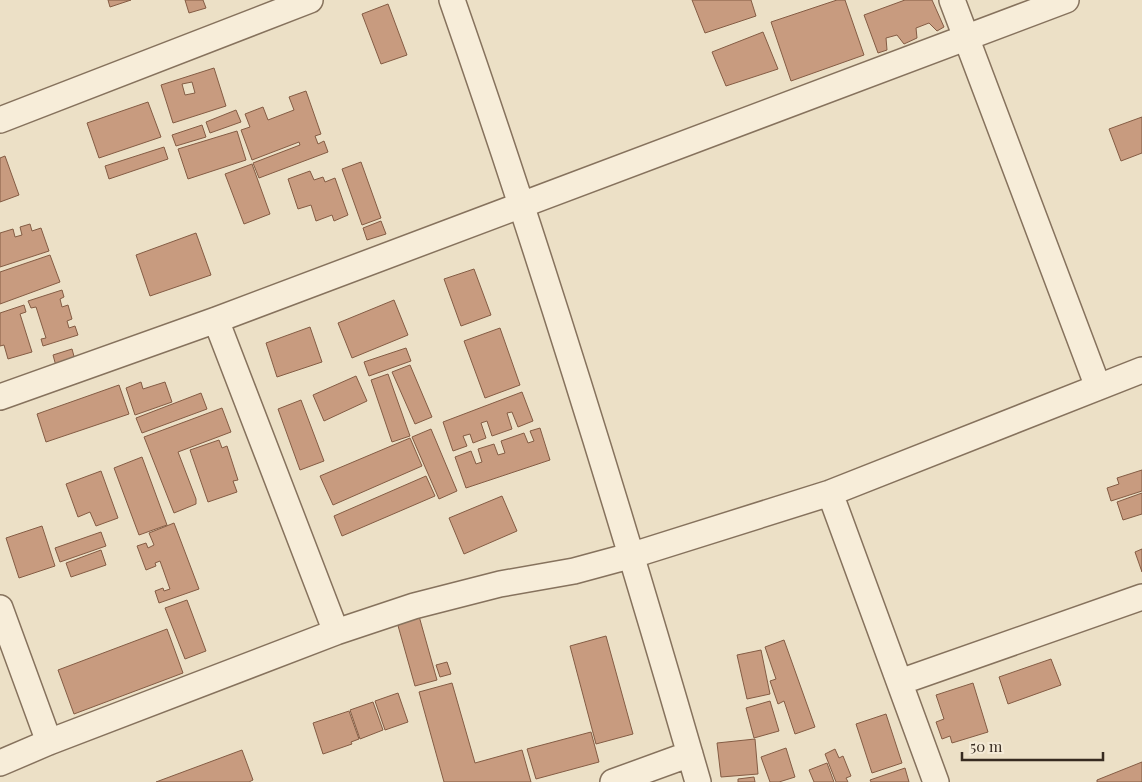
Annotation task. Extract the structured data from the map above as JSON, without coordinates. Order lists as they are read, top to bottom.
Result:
{
  "scale_bar": "50 m"
}
